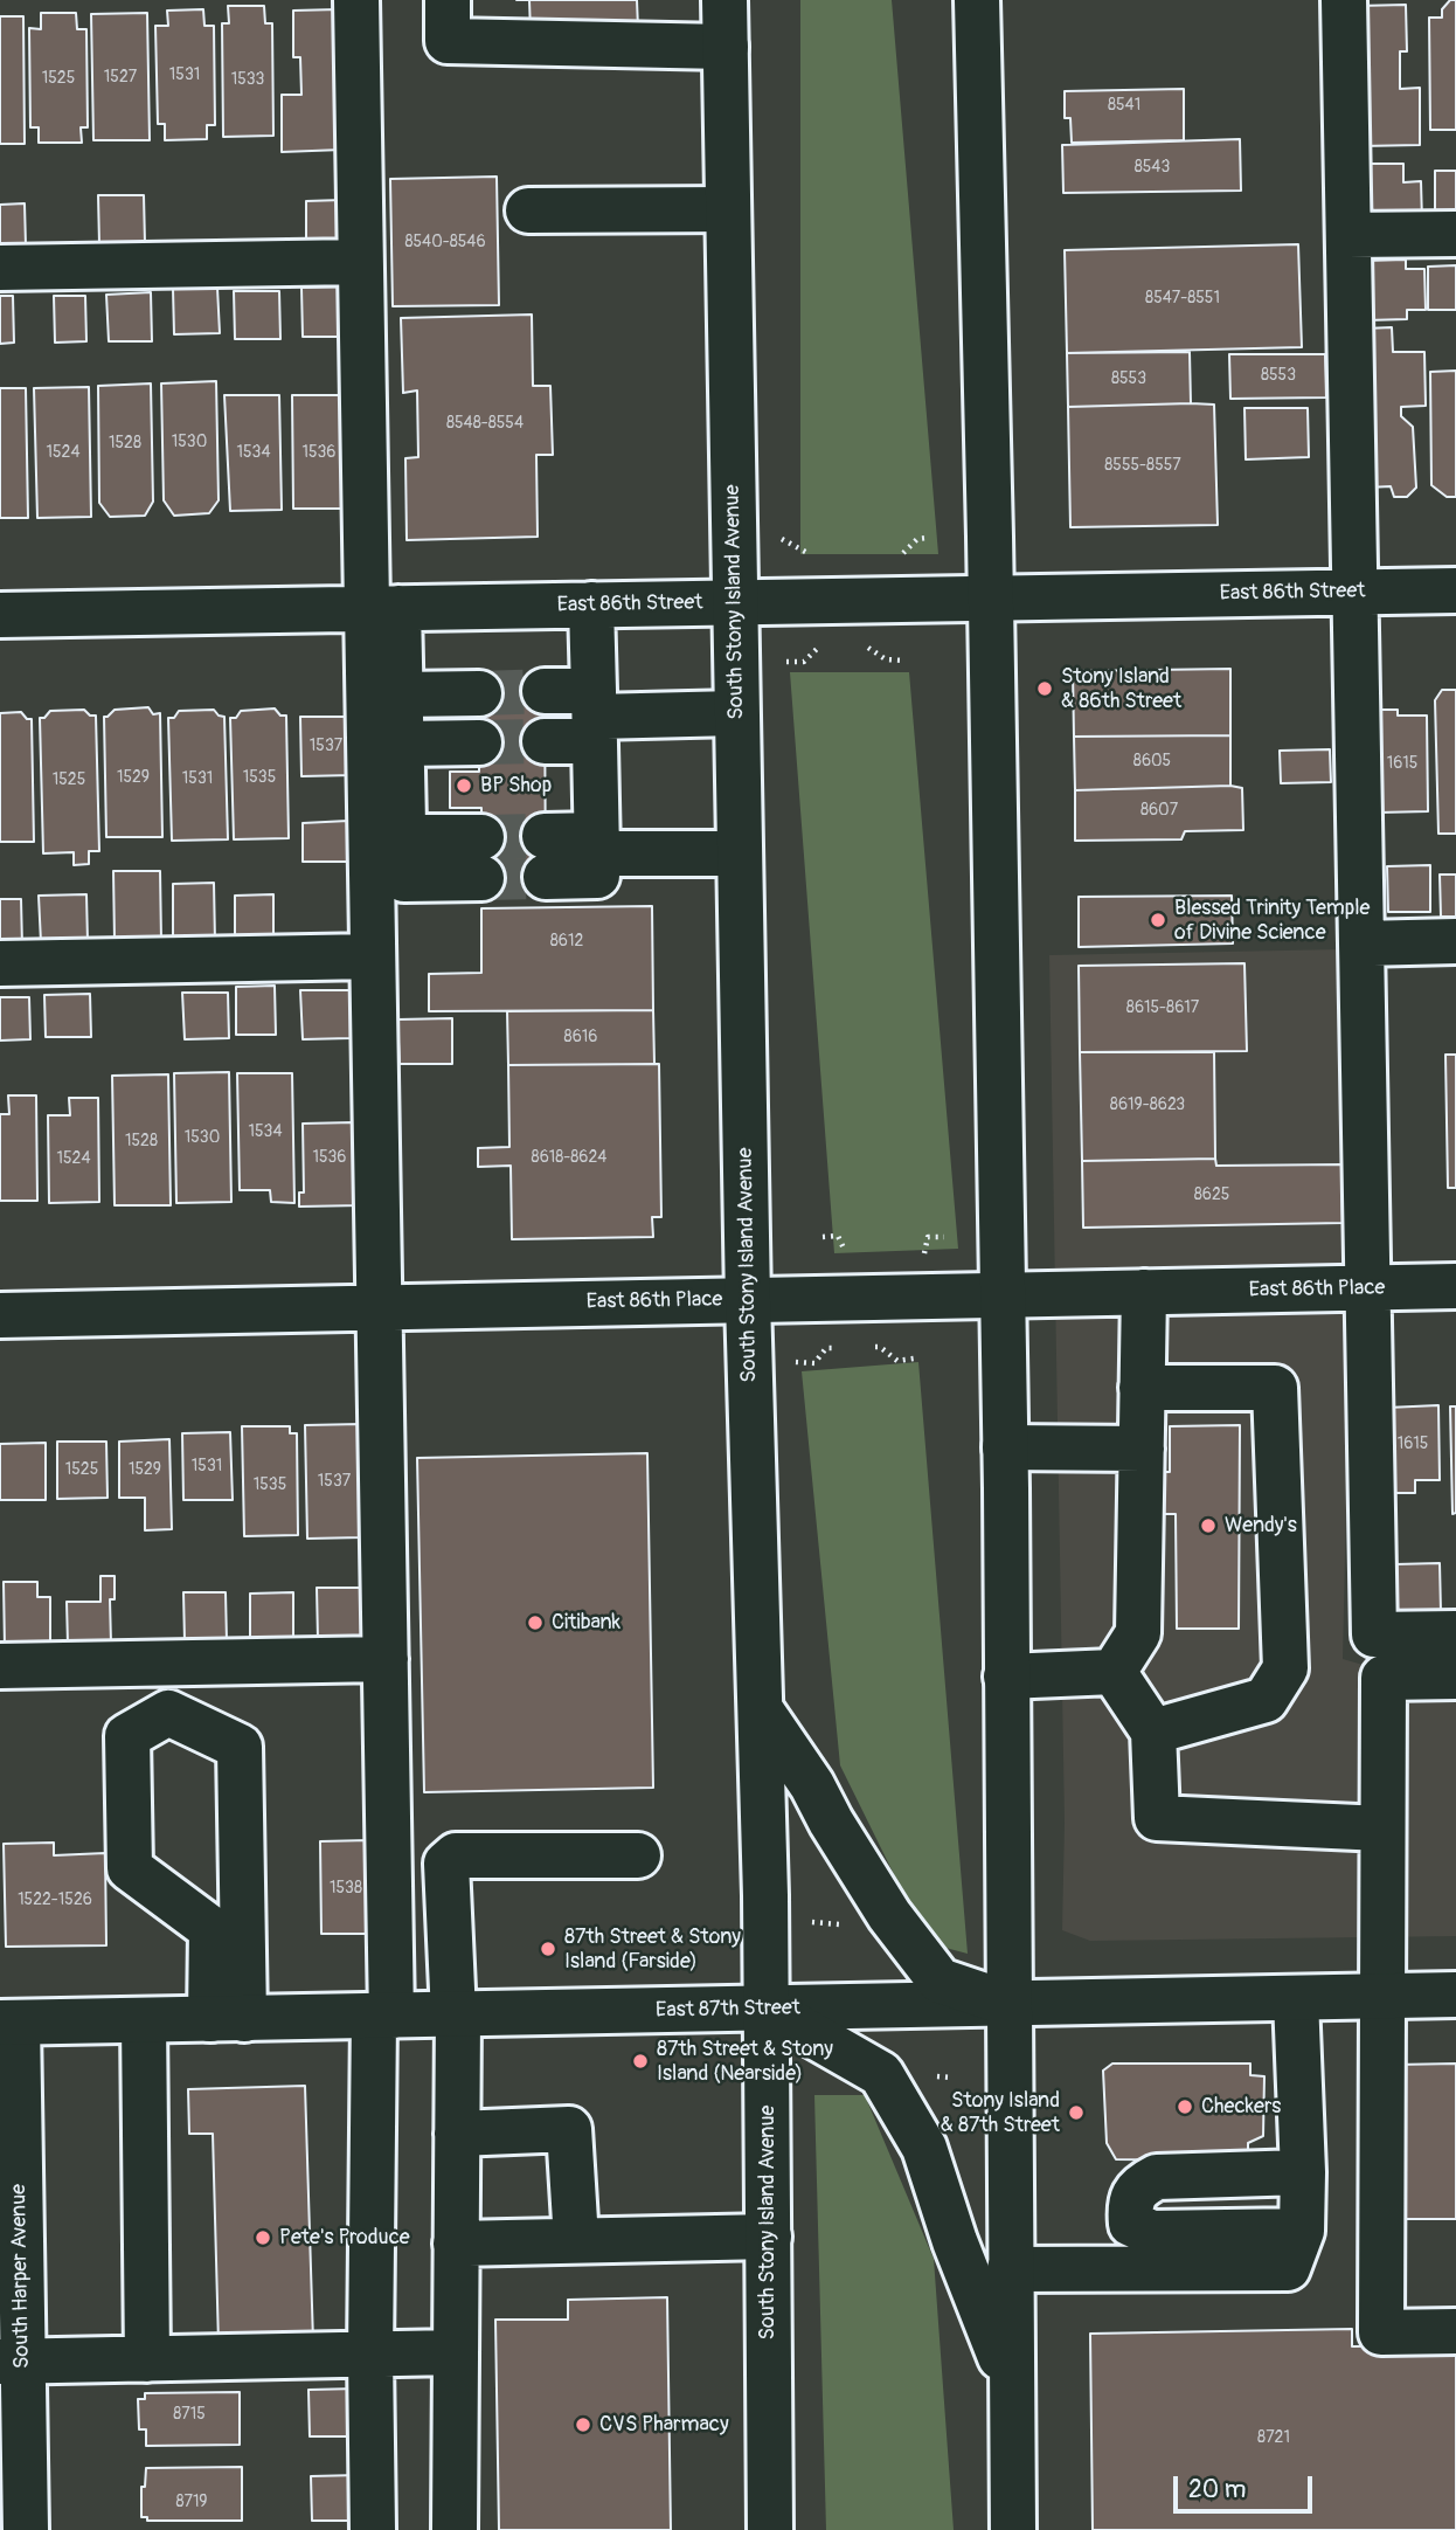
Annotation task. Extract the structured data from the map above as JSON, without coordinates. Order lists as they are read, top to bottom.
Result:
{
  "streets": {
    "main road": [
      "East 86th Street",
      "South Stony Island Avenue",
      "East 86th Place",
      "East 87th Street",
      "South Harper Avenue"
    ]
  },
  "crossings": [
    ["East 86th Street", "South Stony Island Avenue"],
    ["South Stony Island Avenue", "East 86th Place"],
    ["South Stony Island Avenue", "East 87th Street"],
    ["East 87th Street", "South Harper Avenue"]
  ],
  "places": [
    "Stony Island & 86th Street",
    "BP Shop",
    "Blessed Trinity Temple of Divine Science",
    "Wendy's",
    "Citibank",
    "87th Street & Stony Island (Farside)",
    "87th Street & Stony Island (Nearside)",
    "Checkers",
    "Stony Island & 87th Street",
    "Pete's Produce",
    "CVS Pharmacy"
  ],
  "house_numbers": [
    "1531",
    "1527",
    "1525",
    "1533",
    "8541",
    "8543",
    "8540-8546",
    "8547-8551",
    "8553",
    "8553",
    "8548-8554",
    "1530",
    "1528",
    "1524",
    "1534",
    "1536",
    "8555-8557",
    "1537",
    "8605",
    "1615",
    "1529",
    "1535",
    "1531",
    "1525",
    "8607",
    "8612",
    "8615-8617",
    "8616",
    "8619-8623",
    "1534",
    "1530",
    "1528",
    "1536",
    "8618-8624",
    "1524",
    "8625",
    "1615",
    "1531",
    "1525",
    "1529",
    "1537",
    "1535",
    "1538",
    "1522-1526",
    "8715",
    "8721",
    "8719"
  ],
  "scale_bar": "20 m"
}
